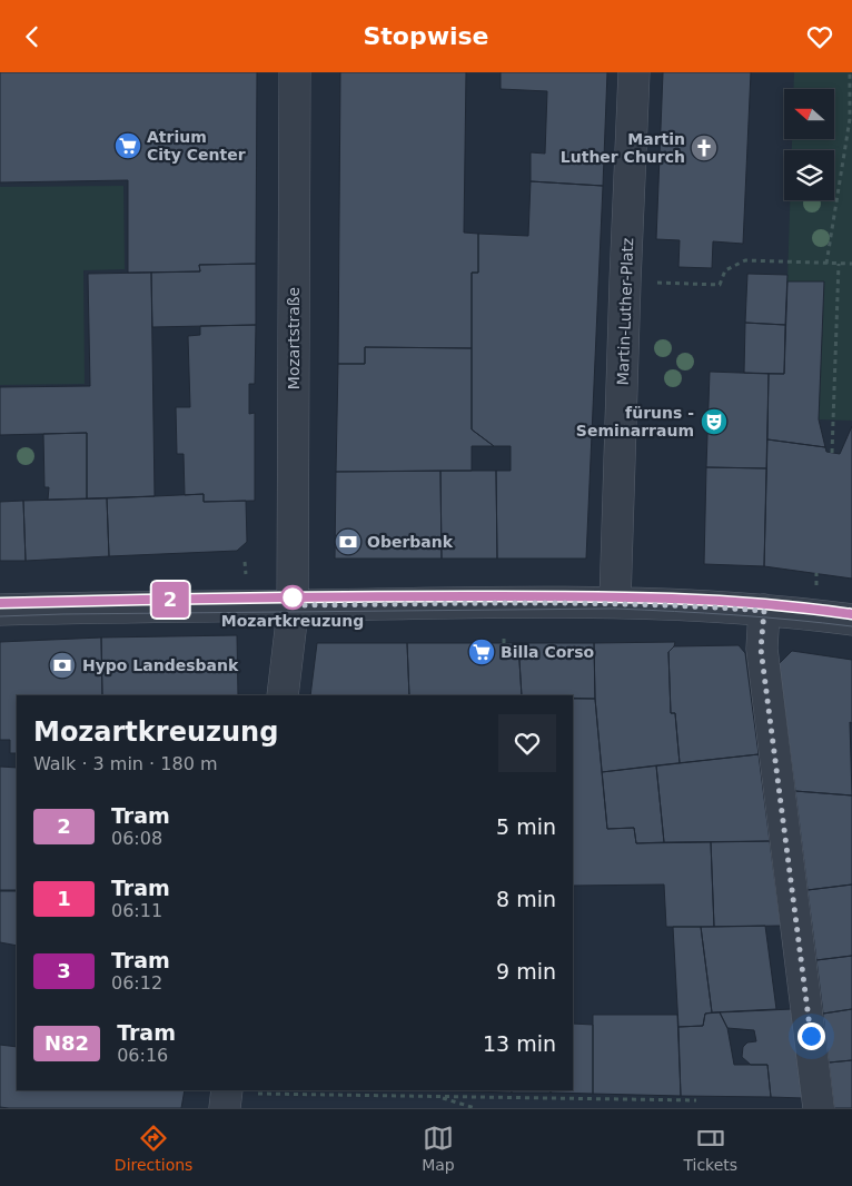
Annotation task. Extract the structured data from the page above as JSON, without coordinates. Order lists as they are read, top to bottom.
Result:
{
  "streets": {
    "street": ["Martin-Luther-Platz", "Mozartstraße"]
  },
  "places": {
    "supermarket": ["Atrium City Center", "Billa Corso"],
    "church": ["Martin Luther Church"],
    "theatre": ["füruns - Seminarraum"],
    "bank": ["Oberbank", "Hypo Landesbank"],
    "other": ["Mozartkreuzung"]
  },
  "lines": ["tram line 2"],
  "north": "left",
  "page": {
    "header": "Stopwise",
    "on_map": "2",
    "heading": ["Mozartkreuzung", "Walk · 3 min · 180 m"],
    "list": [
      {
        "mark": "2",
        "name": "Tram",
        "note": "06:08",
        "value": "5 min"
      },
      {
        "mark": "1",
        "name": "Tram",
        "note": "06:11",
        "value": "8 min"
      },
      {
        "mark": "3",
        "name": "Tram",
        "note": "06:12",
        "value": "9 min"
      },
      {
        "mark": "N82",
        "name": "Tram",
        "note": "06:16",
        "value": "13 min"
      }
    ],
    "tabs": ["Directions", "Map", "Tickets"]
  }
}
